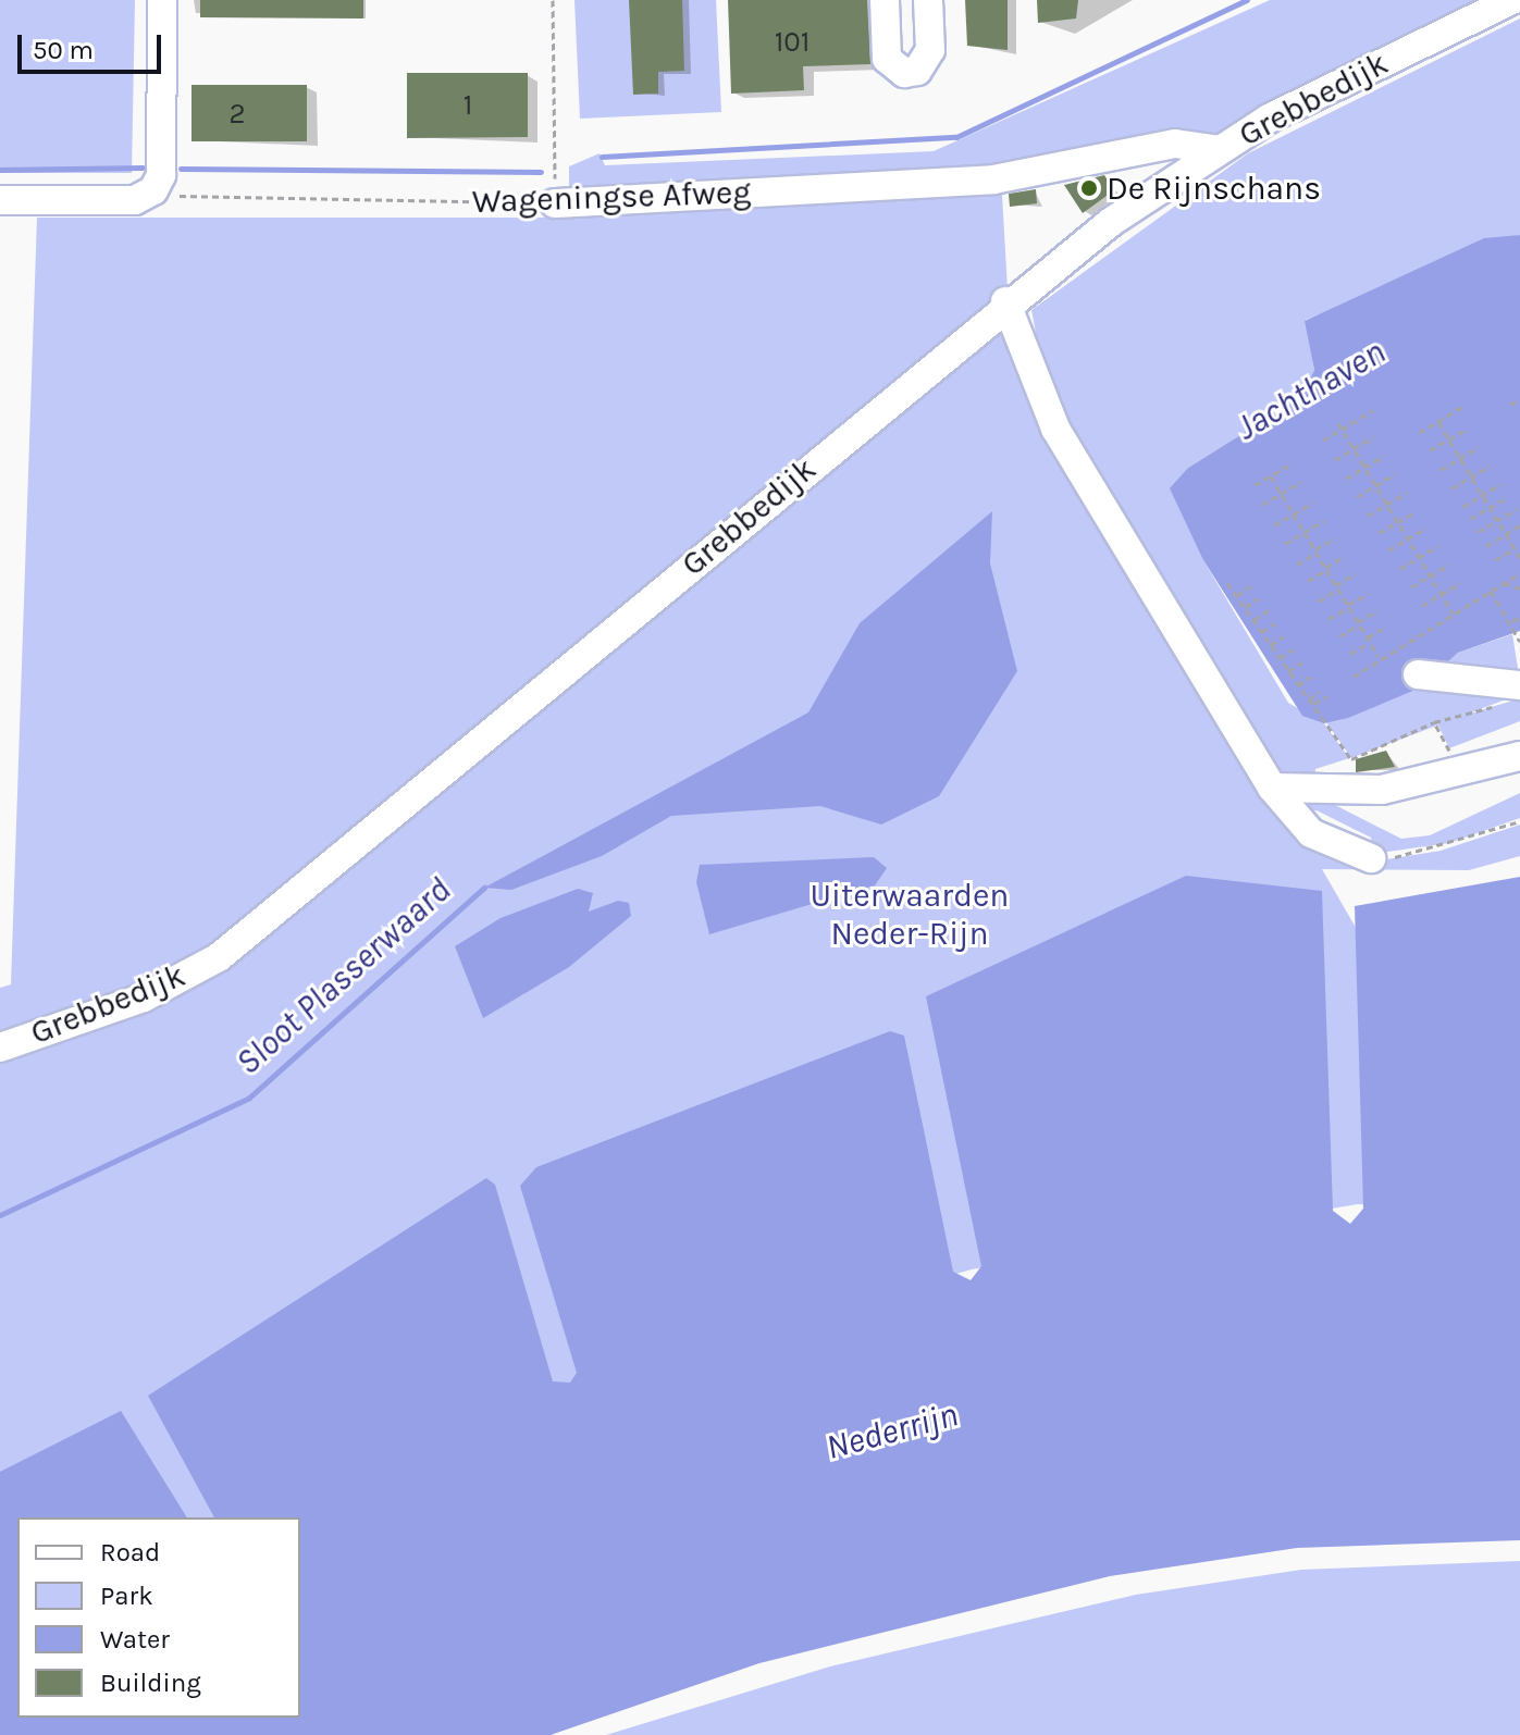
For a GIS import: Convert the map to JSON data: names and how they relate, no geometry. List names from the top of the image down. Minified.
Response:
{"streets":{"street":["Grebbedijk","Wageningse Afweg"]},"crossings":[["Grebbedijk","Wageningse Afweg"]],"water":["Jachthaven","Sloot Plasserwaard","Nederrijn"],"parks":["Uiterwaarden Neder-Rijn"],"places":["De Rijnschans"],"house_numbers":["101","1","2"],"legend":["Road","Park","Water","Building"],"scale_bar":"50 m"}
